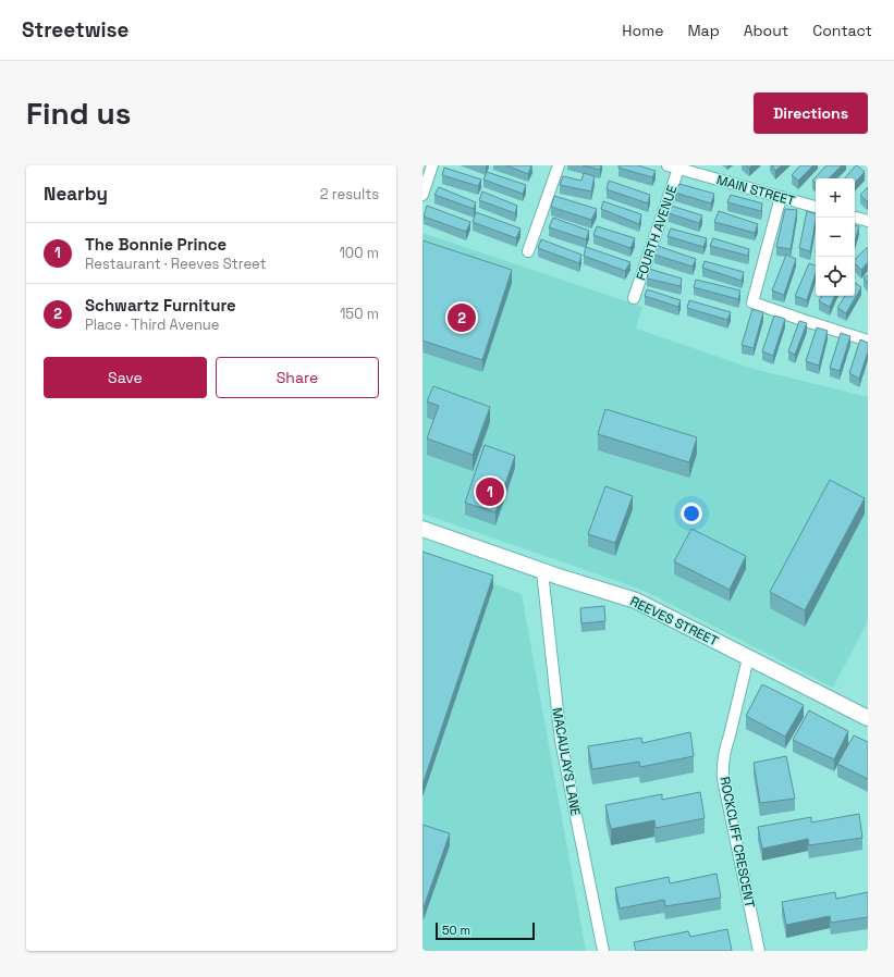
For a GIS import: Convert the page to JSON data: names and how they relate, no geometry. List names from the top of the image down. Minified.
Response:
{"streets":{"street":["MAIN STREET","FOURTH AVENUE","REEVES STREET","MACAULAYS LANE","ROCKCLIFF CRESCENT"]},"crossings":[["MAIN STREET","FOURTH AVENUE"],["REEVES STREET","MACAULAYS LANE"],["REEVES STREET","ROCKCLIFF CRESCENT"]],"scale_bar":"50 m","page":{"header":"Streetwise","nav":["Home","Map","About","Contact"],"buttons":["Directions",["Save","Share"]],"title":"Find us","heading":["Nearby","2 results"],"map_buttons":["+","−"],"list":[{"mark":"1","name":"The Bonnie Prince","note":"Restaurant · Reeves Street","value":"100 m"},{"mark":"2","name":"Schwartz Furniture","note":"Place · Third Avenue","value":"150 m"}],"pins":["2","1"],"scale":"50 m"}}
